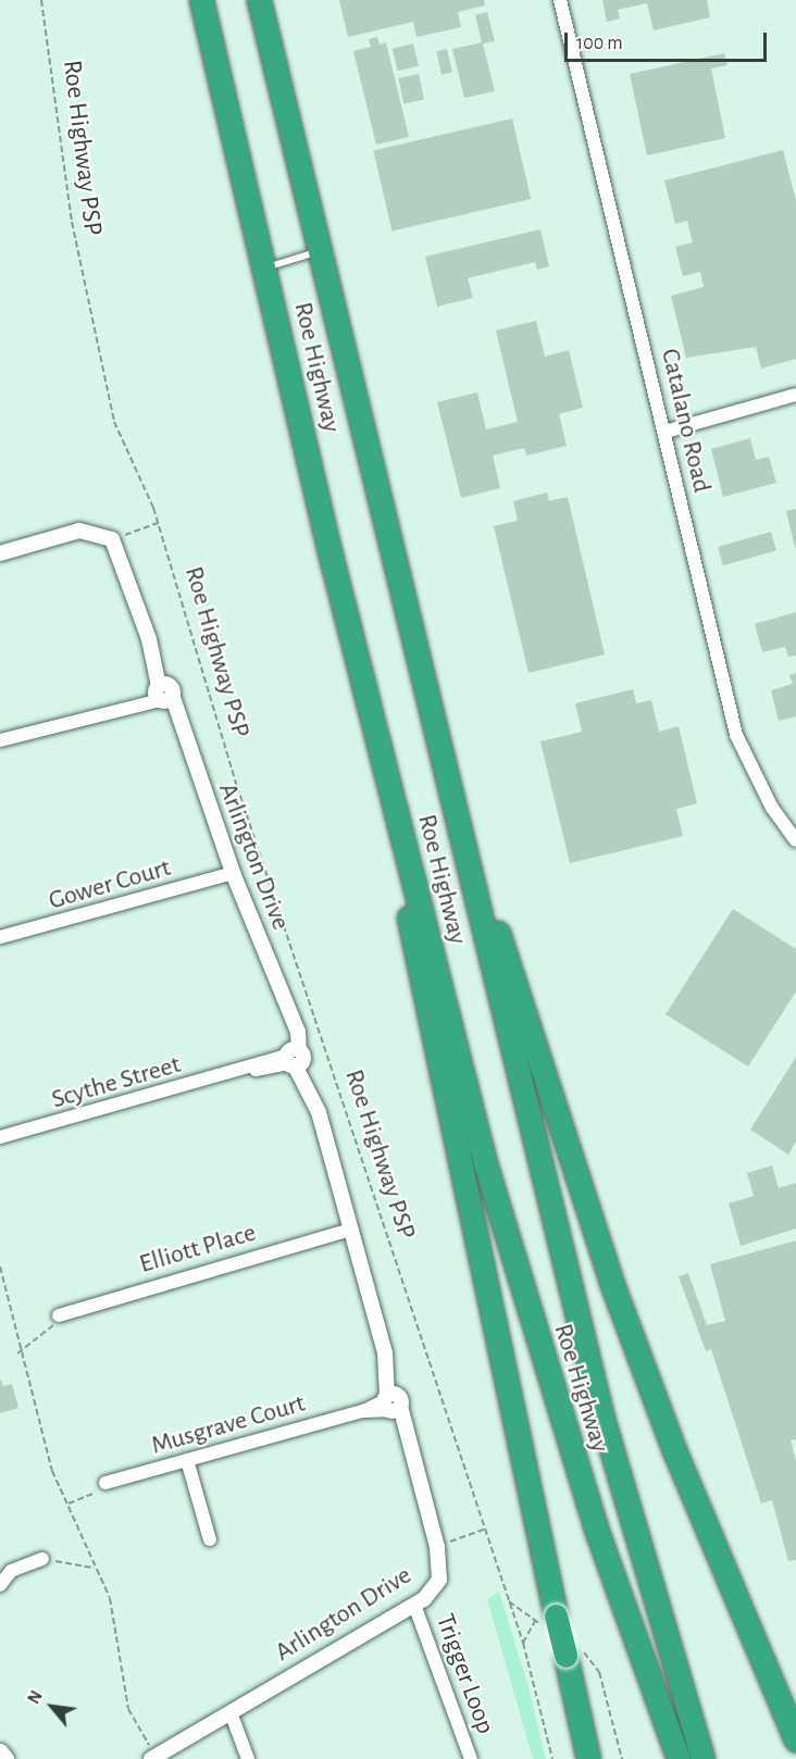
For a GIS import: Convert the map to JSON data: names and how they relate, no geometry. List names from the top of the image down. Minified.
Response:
{"streets":{"highway":["Roe Highway"],"street":["Catalano Road","Arlington Drive","Gower Court","Scythe Street","Elliott Place","Musgrave Court","Trigger Loop"],"path":["Roe Highway PSP"]},"crossings":[["Arlington Drive","Gower Court"],["Arlington Drive","Scythe Street"],["Arlington Drive","Elliott Place"],["Arlington Drive","Musgrave Court"],["Arlington Drive","Trigger Loop"]],"scale_bar":"100 m","north":"top left"}
